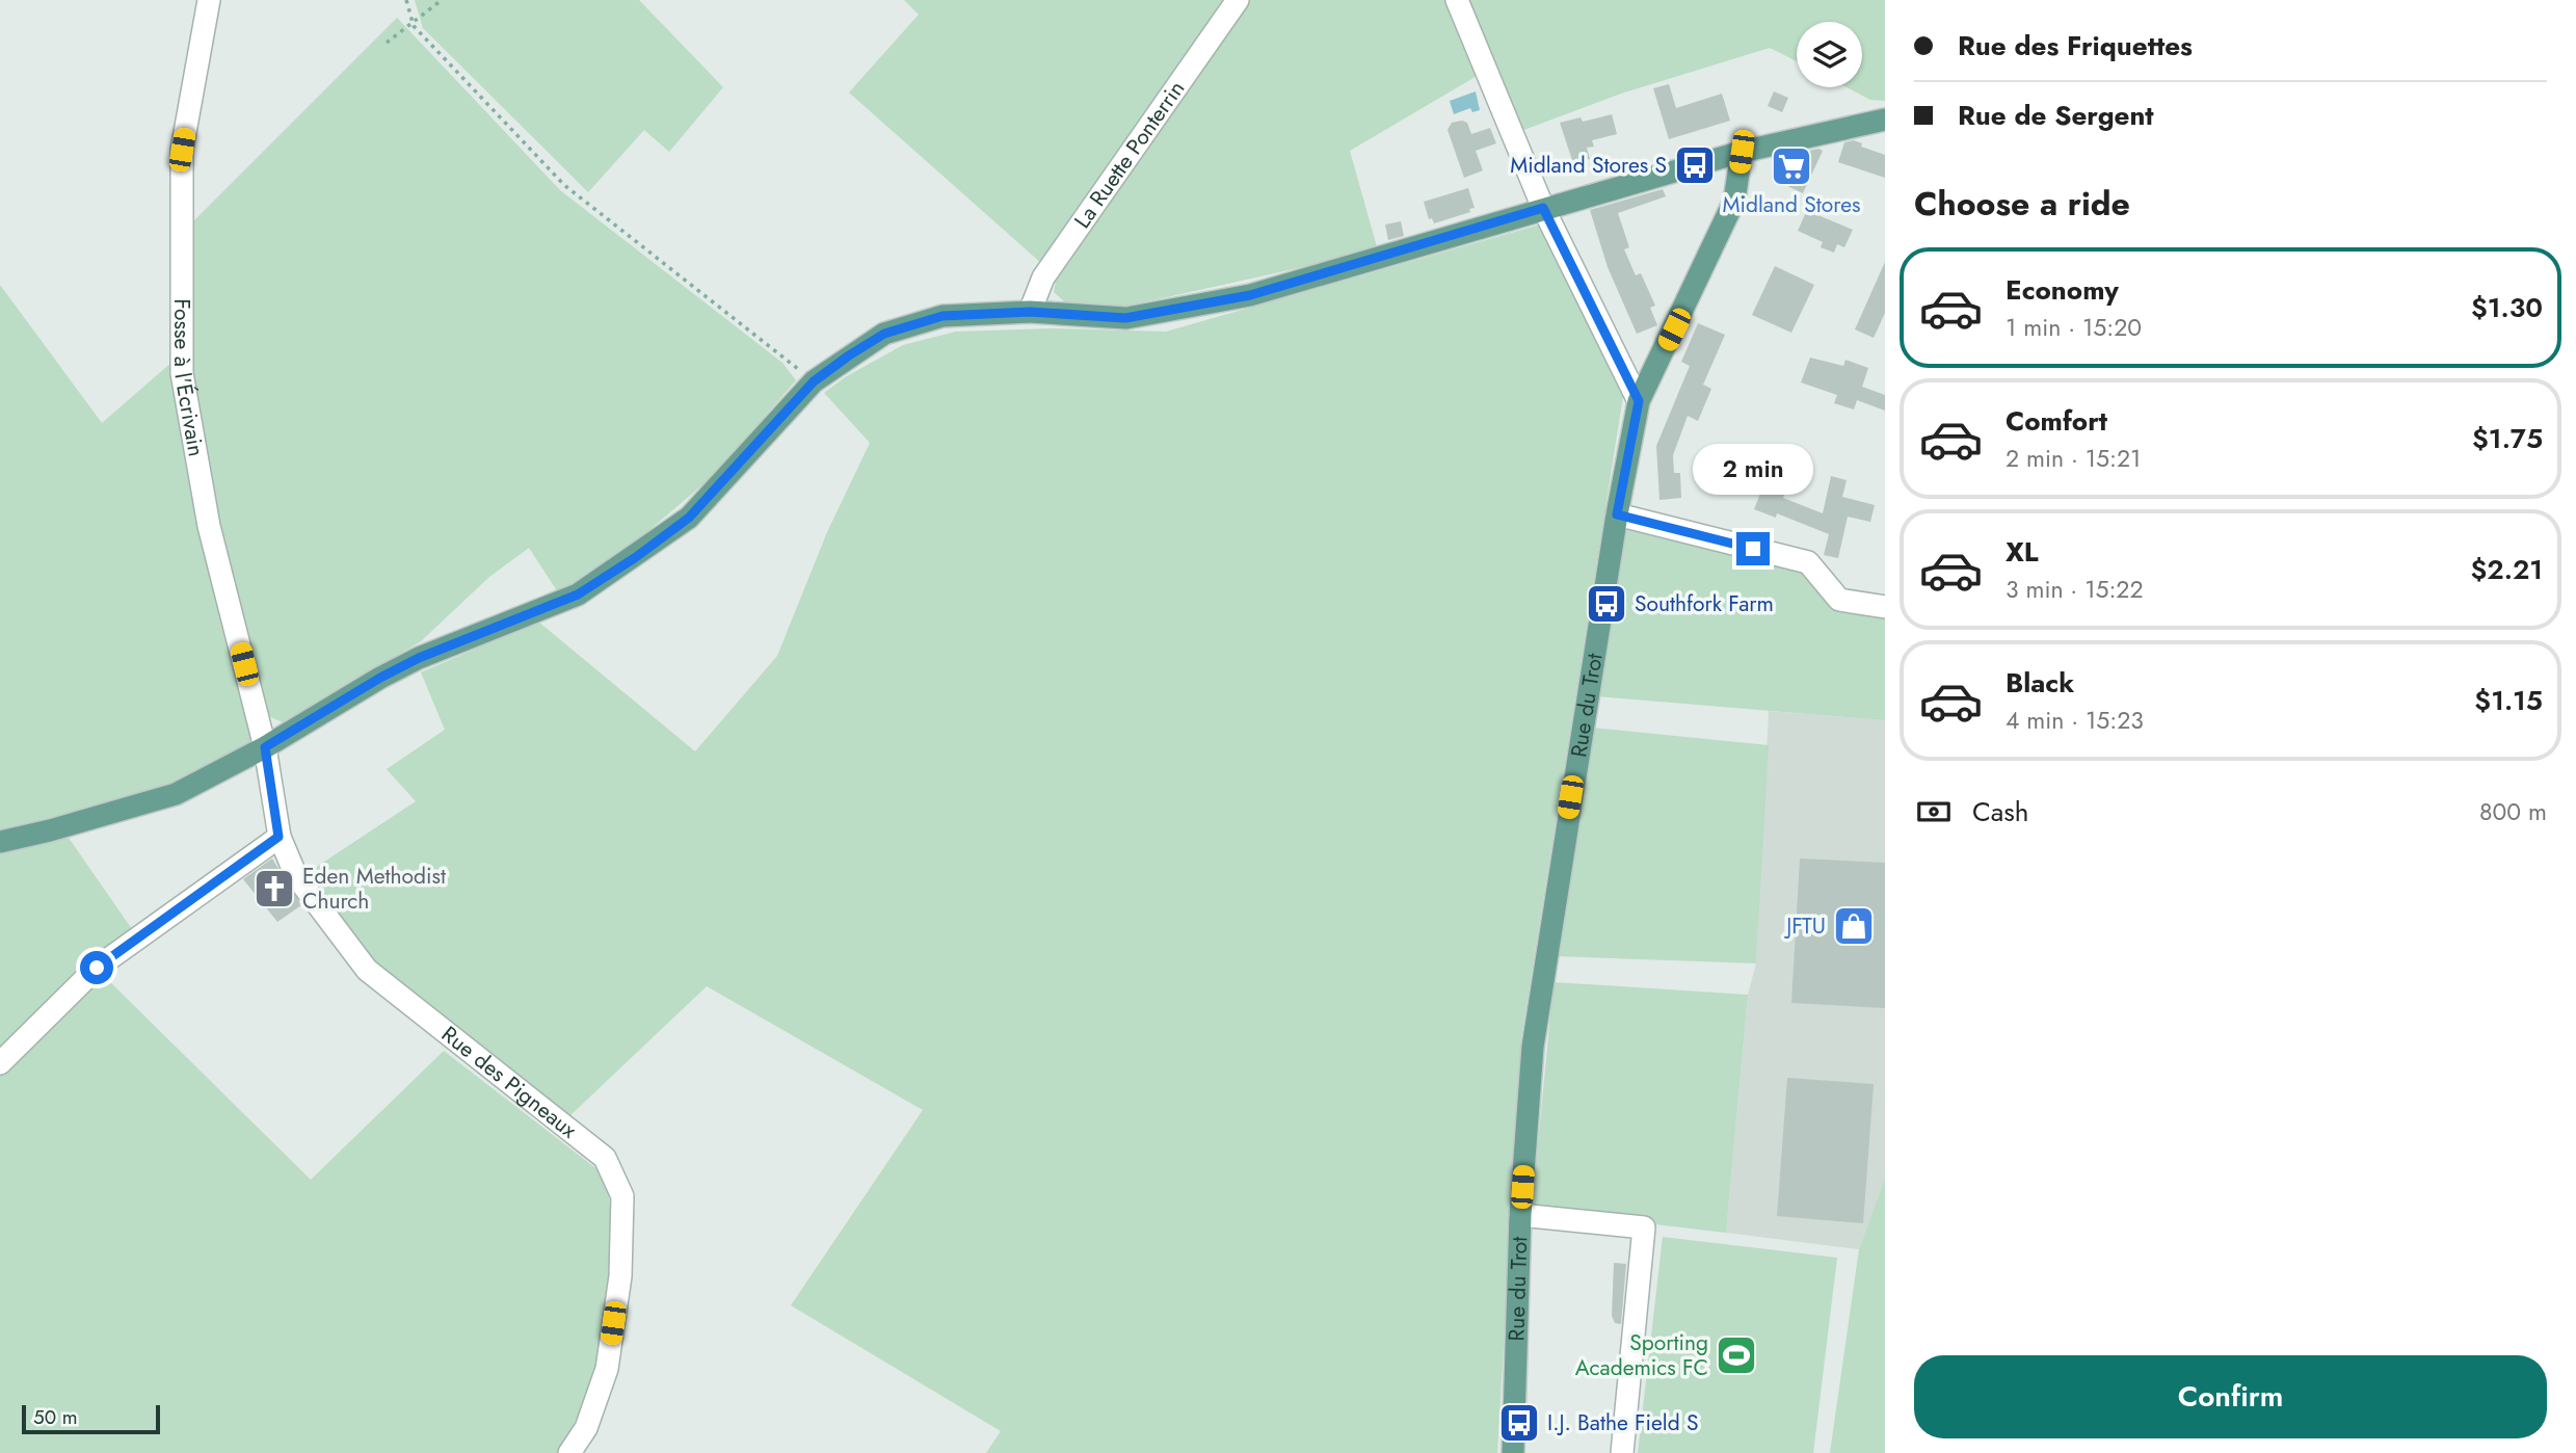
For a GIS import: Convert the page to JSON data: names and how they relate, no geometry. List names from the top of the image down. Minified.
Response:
{"streets":{"main road":["Rue du Trot"],"street":["La Ruette Ponterrin","Fosse à l'Écrivain","Rue des Pigneaux"]},"crossings":[["Fosse à l'Écrivain","Rue des Pigneaux"]],"places":{"bus stop":["Midland Stores S","Southfork Farm","I.J. Bathe Field S"],"supermarket":["Midland Stores"],"church":["Eden Methodist Church"],"shop":["JFTU"],"sports":["Sporting Academics FC"]},"scale_bar":"50 m","page":{"banner":["Rue des Friquettes","Rue de Sergent"],"heading":"Choose a ride","list":[{"name":"Economy","note":"1 min · 15:20","value":"$1.30"},{"name":"Comfort","note":"2 min · 15:21","value":"$1.75"},{"name":"XL","note":"3 min · 15:22","value":"$2.21"},{"name":"Black","note":"4 min · 15:23","value":"$1.15"}],"bubble":"2 min","pay":["Cash","800 m"],"buttons":"Confirm","scale":"50 m"}}
